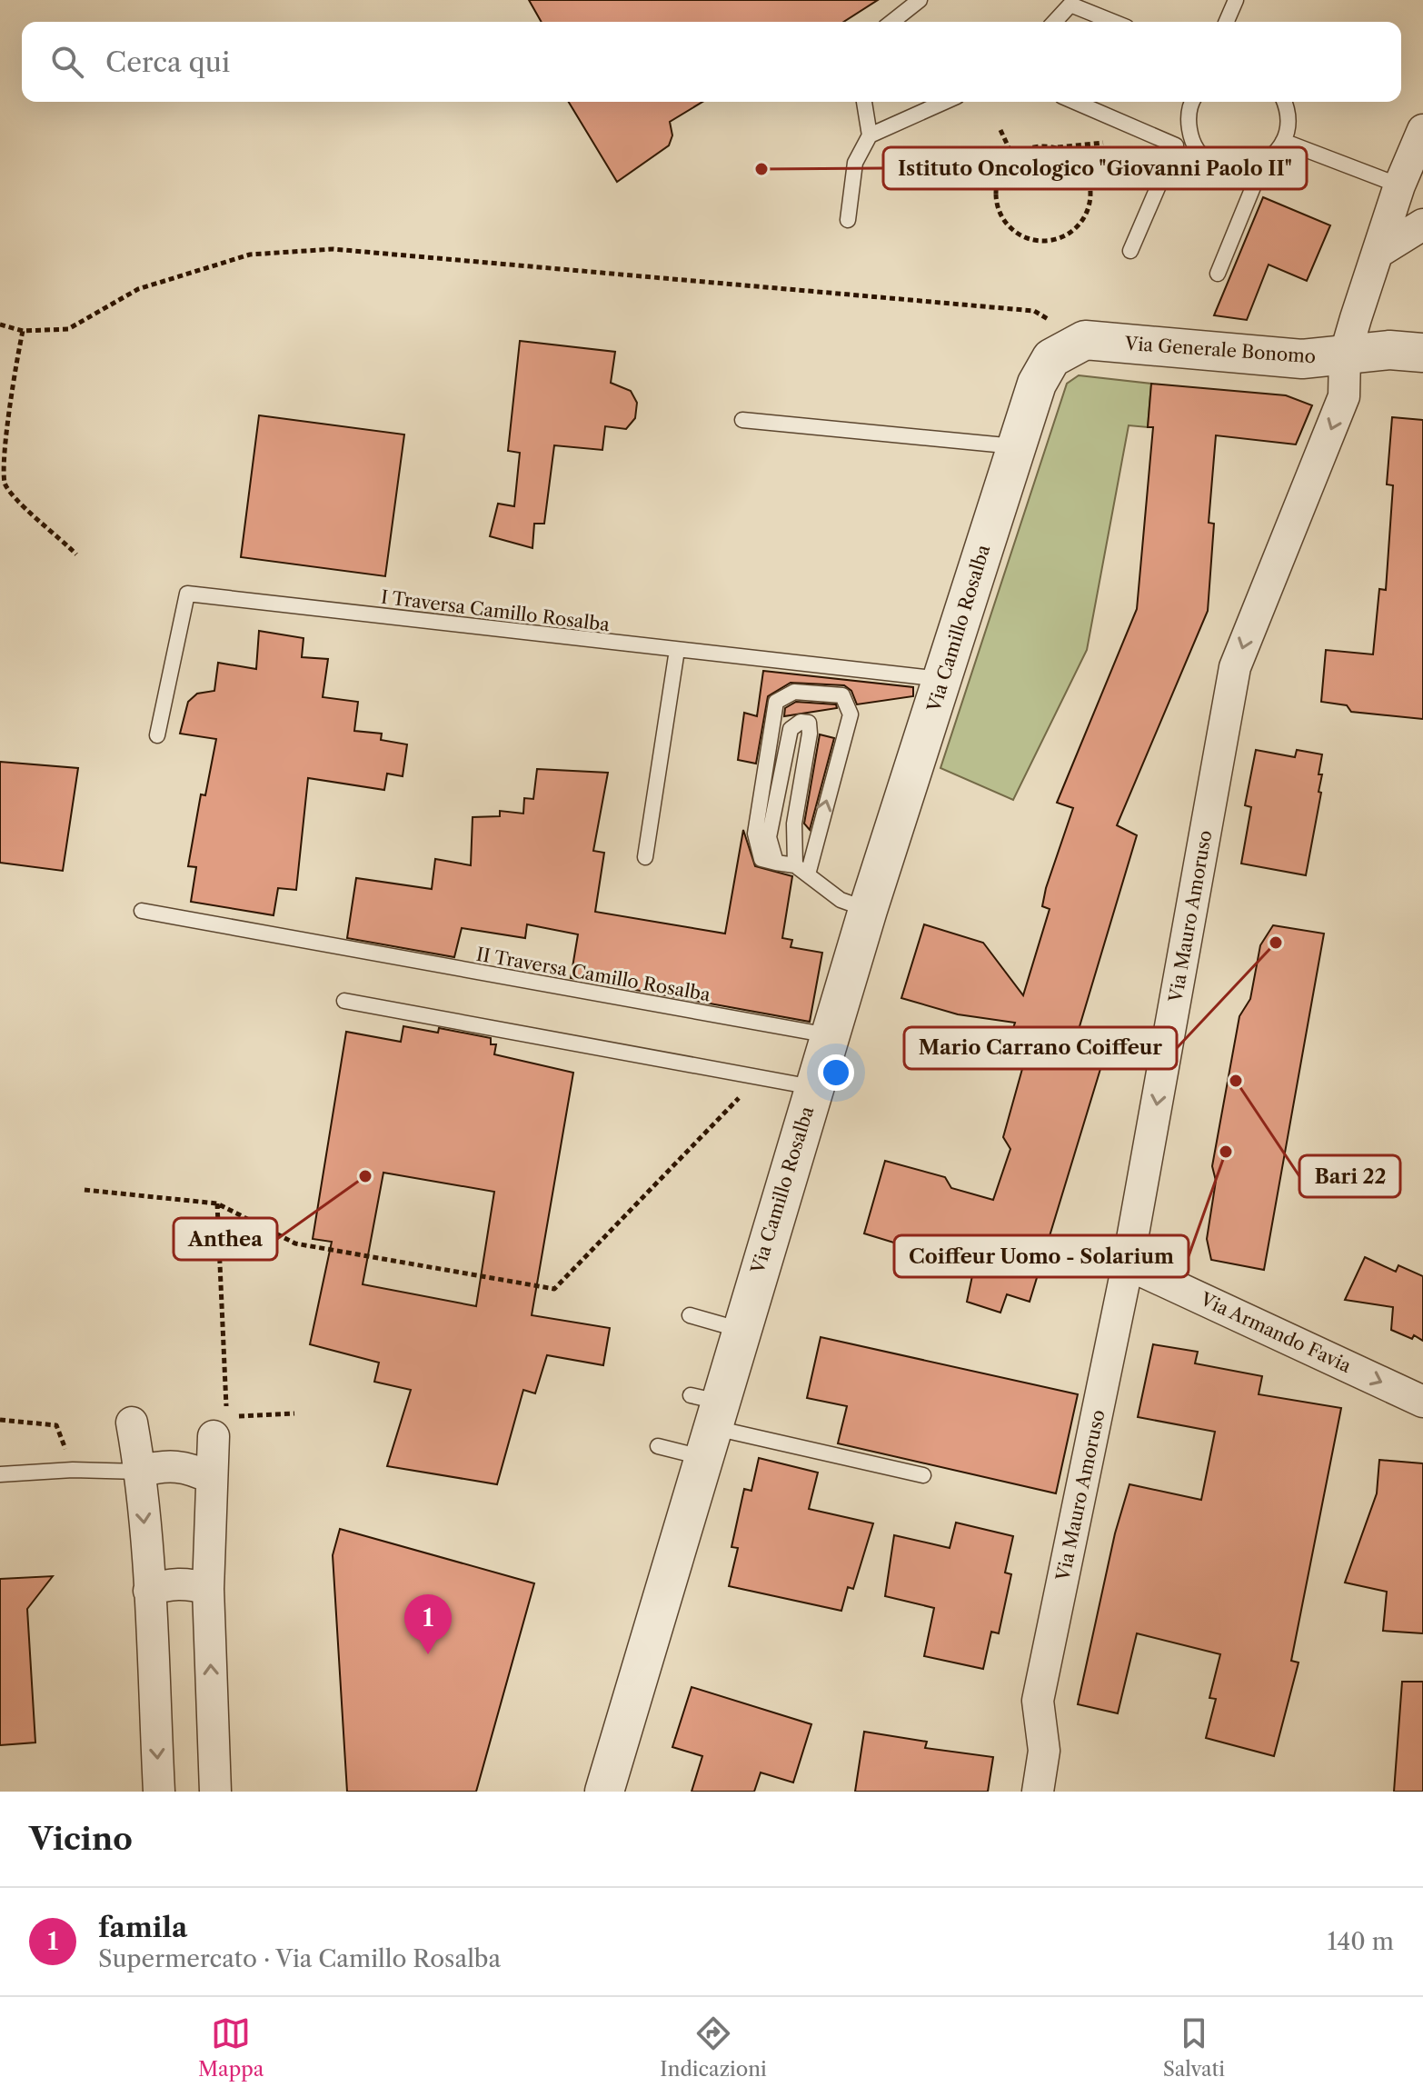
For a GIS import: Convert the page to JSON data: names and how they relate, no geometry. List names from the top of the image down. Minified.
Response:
{"streets":{"street":["Via Generale Bonomo","Via Camillo Rosalba","Via Mauro Amoruso","Via Armando Favia"],"lane":["I Traversa Camillo Rosalba","II Traversa Camillo Rosalba"]},"crossings":[["Via Generale Bonomo","Via Camillo Rosalba"],["Via Generale Bonomo","Via Mauro Amoruso"],["I Traversa Camillo Rosalba","Via Camillo Rosalba"],["Via Camillo Rosalba","II Traversa Camillo Rosalba"],["Via Mauro Amoruso","Via Armando Favia"]],"one_way":["Via Mauro Amoruso","Via Armando Favia"],"places":["Istituto Oncologico \"Giovanni Paolo II\"","Mario Carrano Coiffeur","Bari 22","Coiffeur Uomo - Solarium","Anthea"],"page":{"search":"Cerca qui","pins":"1","heading":"Vicino","list":[{"mark":"1","name":"famila","note":"Supermercato · Via Camillo Rosalba","value":"140 m"}],"nav":["Mappa","Indicazioni","Salvati"]}}
